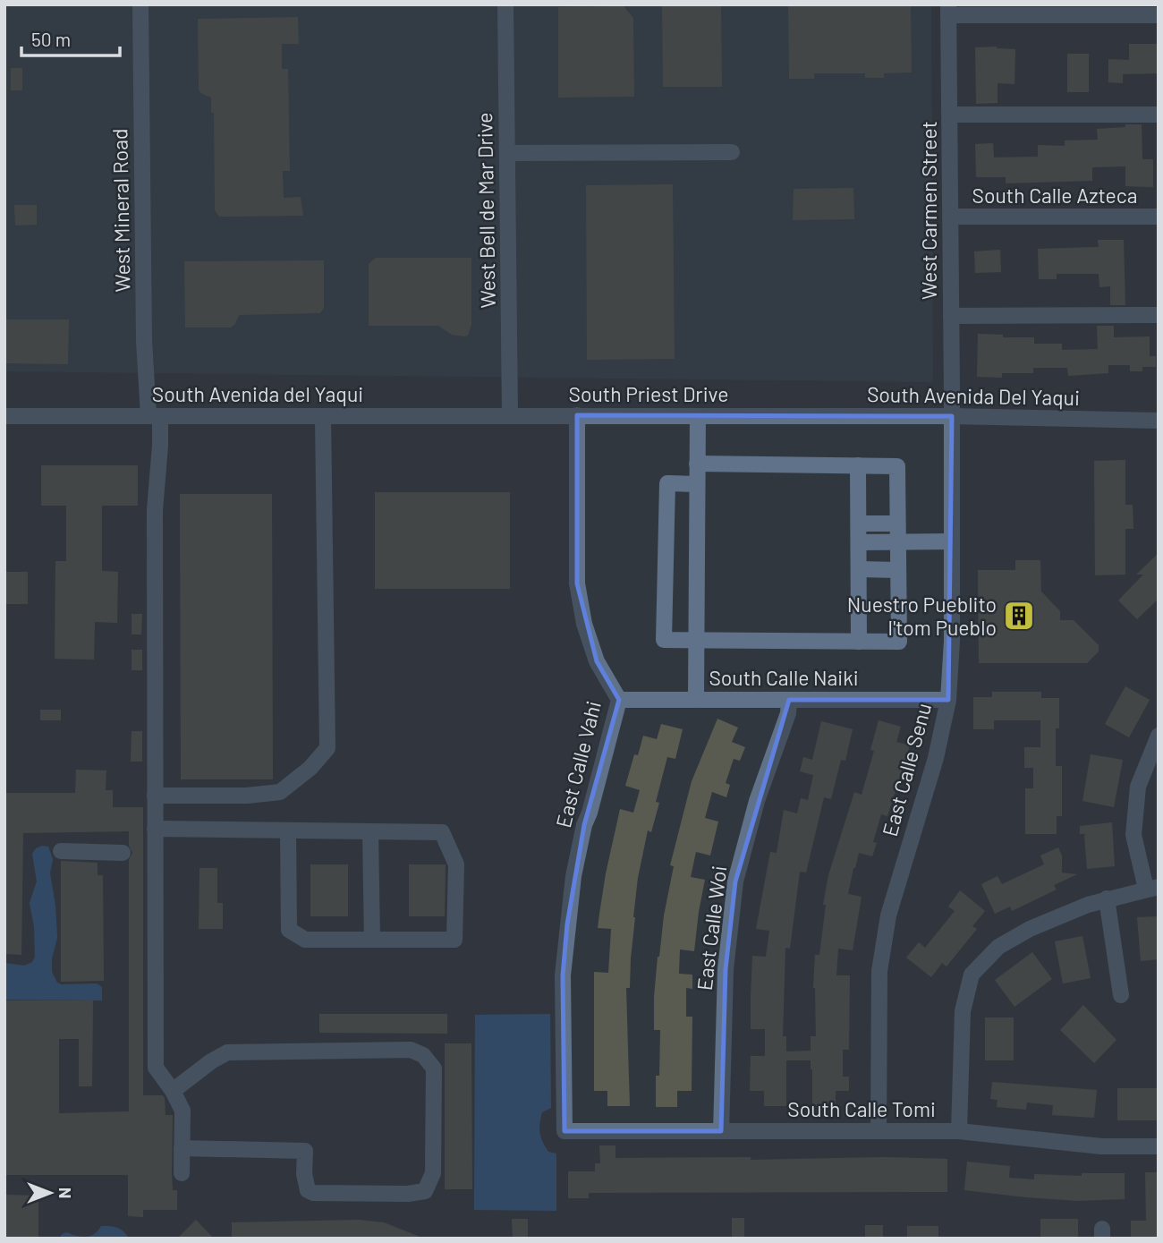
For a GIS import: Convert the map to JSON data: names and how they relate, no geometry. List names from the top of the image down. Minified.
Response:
{"streets":{"street":["South Calle Azteca","West Mineral Road","West Bell de Mar Drive","West Carmen Street","South Avenida del Yaqui","South Priest Drive","South Avenida Del Yaqui","South Calle Naiki","East Calle Vahi","East Calle Senu","East Calle Woi","South Calle Tomi"]},"crossings":[["South Calle Azteca","West Carmen Street"],["West Mineral Road","South Avenida del Yaqui"],["West Bell de Mar Drive","South Avenida del Yaqui"],["West Bell de Mar Drive","South Priest Drive"],["West Carmen Street","South Avenida Del Yaqui"],["West Carmen Street","East Calle Senu"],["South Avenida del Yaqui","South Priest Drive"],["South Priest Drive","South Avenida Del Yaqui"],["South Priest Drive","East Calle Vahi"],["South Avenida Del Yaqui","East Calle Senu"],["South Calle Naiki","East Calle Vahi"],["South Calle Naiki","East Calle Senu"],["South Calle Naiki","East Calle Woi"],["East Calle Vahi","South Calle Tomi"],["East Calle Senu","South Calle Tomi"],["East Calle Woi","South Calle Tomi"]],"places":{"building":["Nuestro Pueblito I'tom Pueblo"]},"scale_bar":"50 m","north":"right"}
